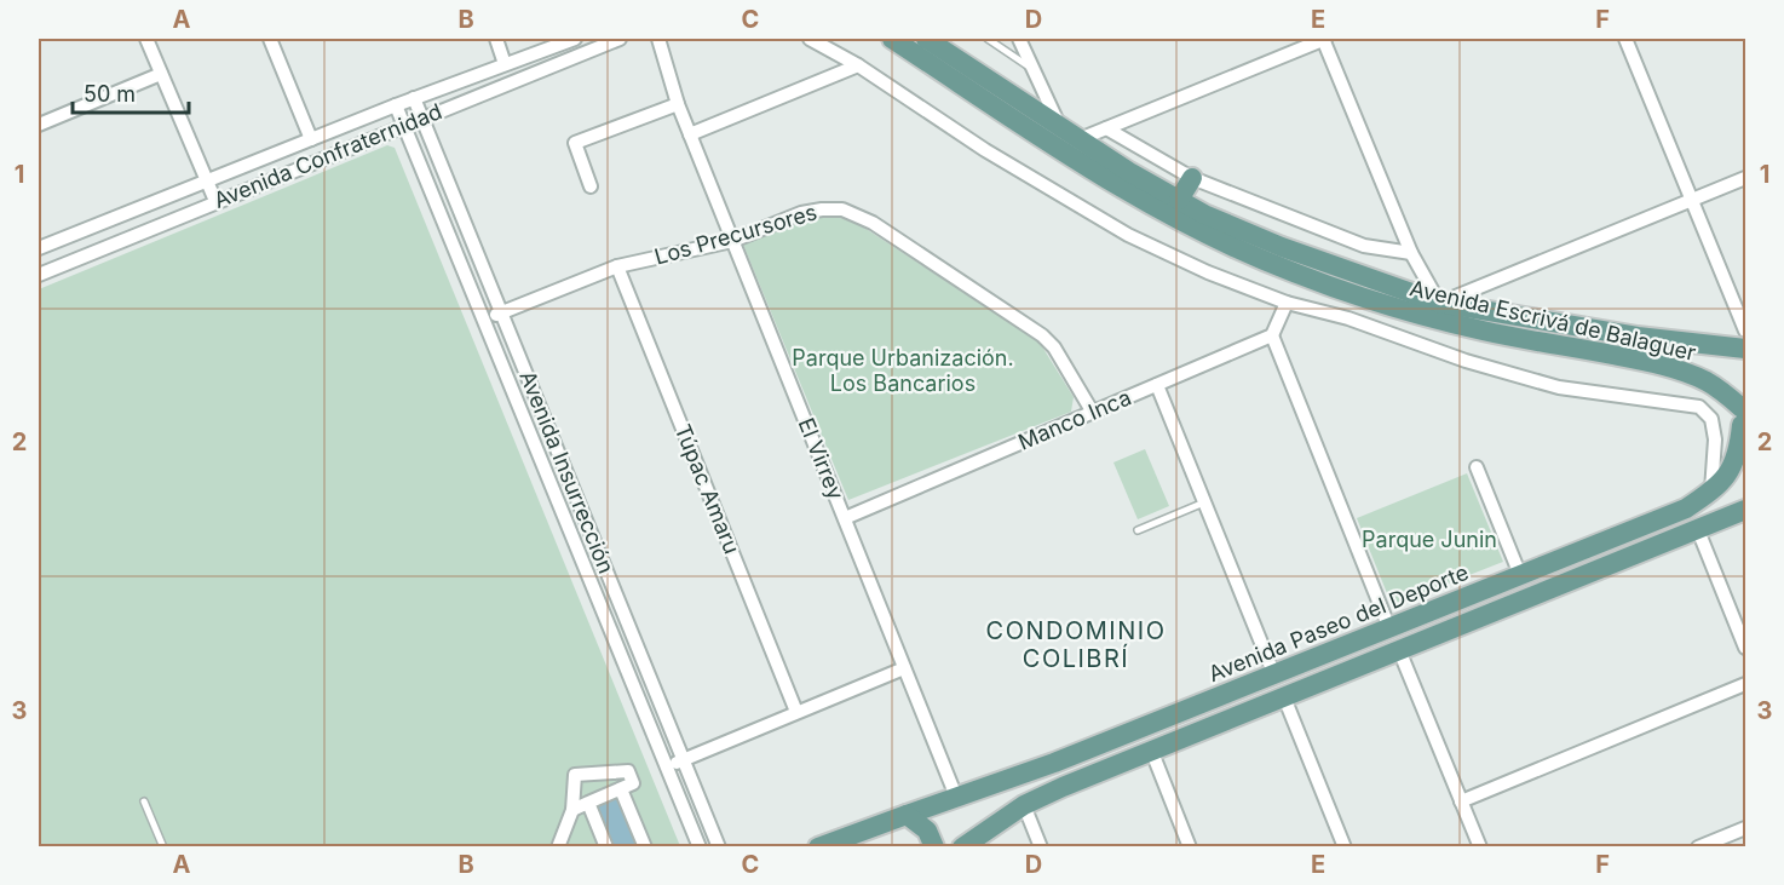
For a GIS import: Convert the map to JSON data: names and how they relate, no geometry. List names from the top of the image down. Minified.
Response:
{"streets":{"main road":["Avenida Escrivá de Balaguer","Avenida Paseo del Deporte"],"street":["Avenida Confraternidad","Los Precursores","Manco Inca","El Virrey","Avenida Insurrección","Túpac Amaru"]},"crossings":[["Avenida Confraternidad","Avenida Insurrección"],["Los Precursores","Manco Inca"],["Los Precursores","El Virrey"],["Los Precursores","Avenida Insurrección"],["Los Precursores","Túpac Amaru"],["Avenida Escrivá de Balaguer","Avenida Paseo del Deporte"],["Manco Inca","El Virrey"],["El Virrey","Avenida Paseo del Deporte"]],"districts":["CONDOMINIO COLIBRÍ"],"parks":["Parque Urbanización. Los Bancarios","Parque Junin"],"scale_bar":"50 m","grid":{"columns":["A","B","C","D","E","F"],"rows":["1","2","3"]}}
